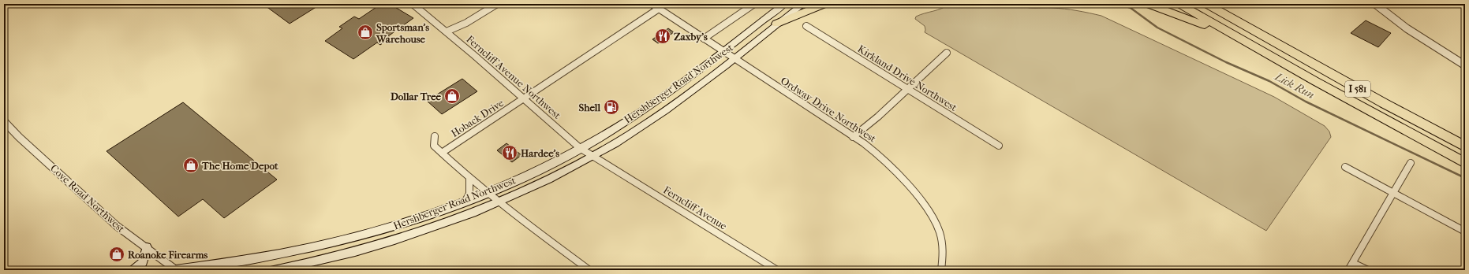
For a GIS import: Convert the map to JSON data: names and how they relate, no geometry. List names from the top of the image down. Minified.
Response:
{"streets":{"highway":["I 581"],"main road":["Hershberger Road Northwest"],"street":["Ferncliff Avenue Northwest","Kirkland Drive Northwest","Ordway Drive Northwest","Hoback Drive","Cove Road Northwest","Ferncliff Avenue"]},"crossings":[["Ferncliff Avenue Northwest","Hershberger Road Northwest"],["Ferncliff Avenue Northwest","Hoback Drive"],["Ferncliff Avenue Northwest","Ferncliff Avenue"],["Hershberger Road Northwest","Ordway Drive Northwest"],["Hershberger Road Northwest","Cove Road Northwest"],["Ordway Drive Northwest","Hoback Drive"]],"water":["Lick Run"],"places":{"shop":["Sportsman's Warehouse","Dollar Tree","The Home Depot","Roanoke Firearms"],"restaurant":["Zaxby's","Hardee's"],"fuel station":["Shell"]}}
